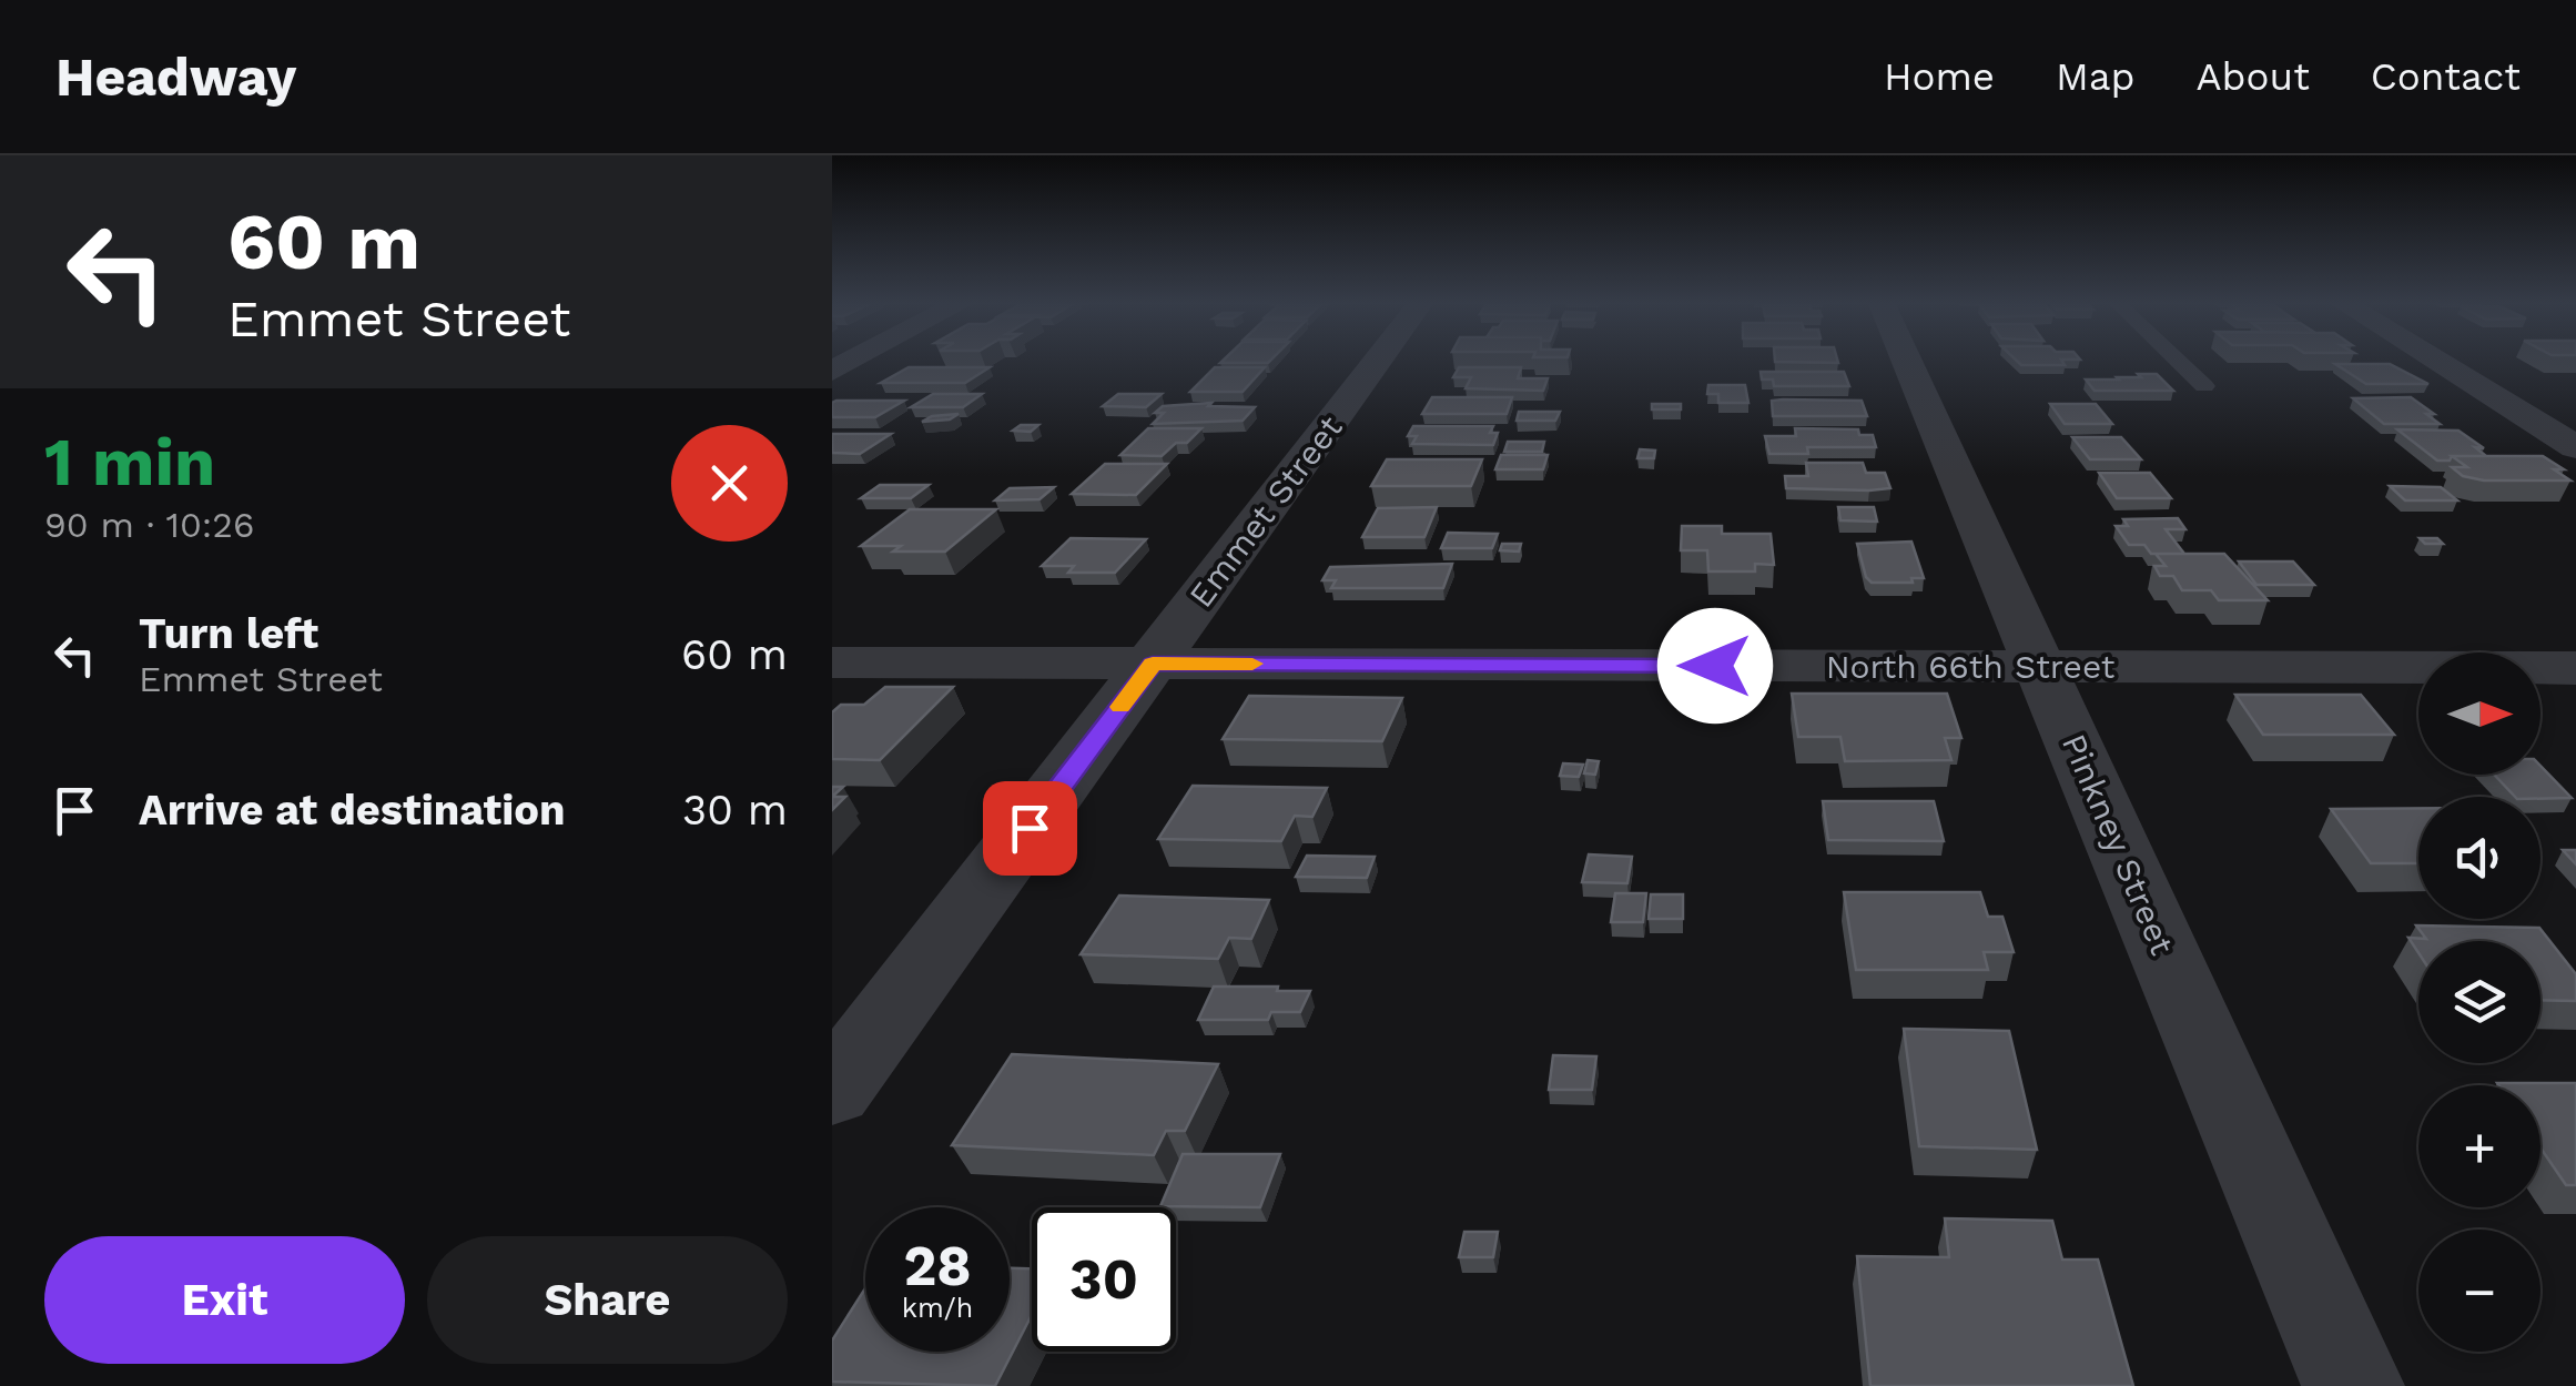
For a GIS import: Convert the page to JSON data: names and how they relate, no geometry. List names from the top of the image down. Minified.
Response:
{"streets":{"street":["Emmet Street","North 66th Street","Pinkney Street"]},"crossings":[["Emmet Street","North 66th Street"],["North 66th Street","Pinkney Street"]],"north":"right","page":{"header":"Headway","nav":["Home","Map","About","Contact"],"turn":["60 m","Emmet Street"],"heading":["1 min","90 m · 10:26"],"list":[{"name":"Turn left","note":"Emmet Street","value":"60 m"},{"name":"Arrive at destination","value":"30 m"}],"map_buttons":["+","−"],"speed":"28 km/h","limit":"30","buttons":["Exit","Share"]}}
